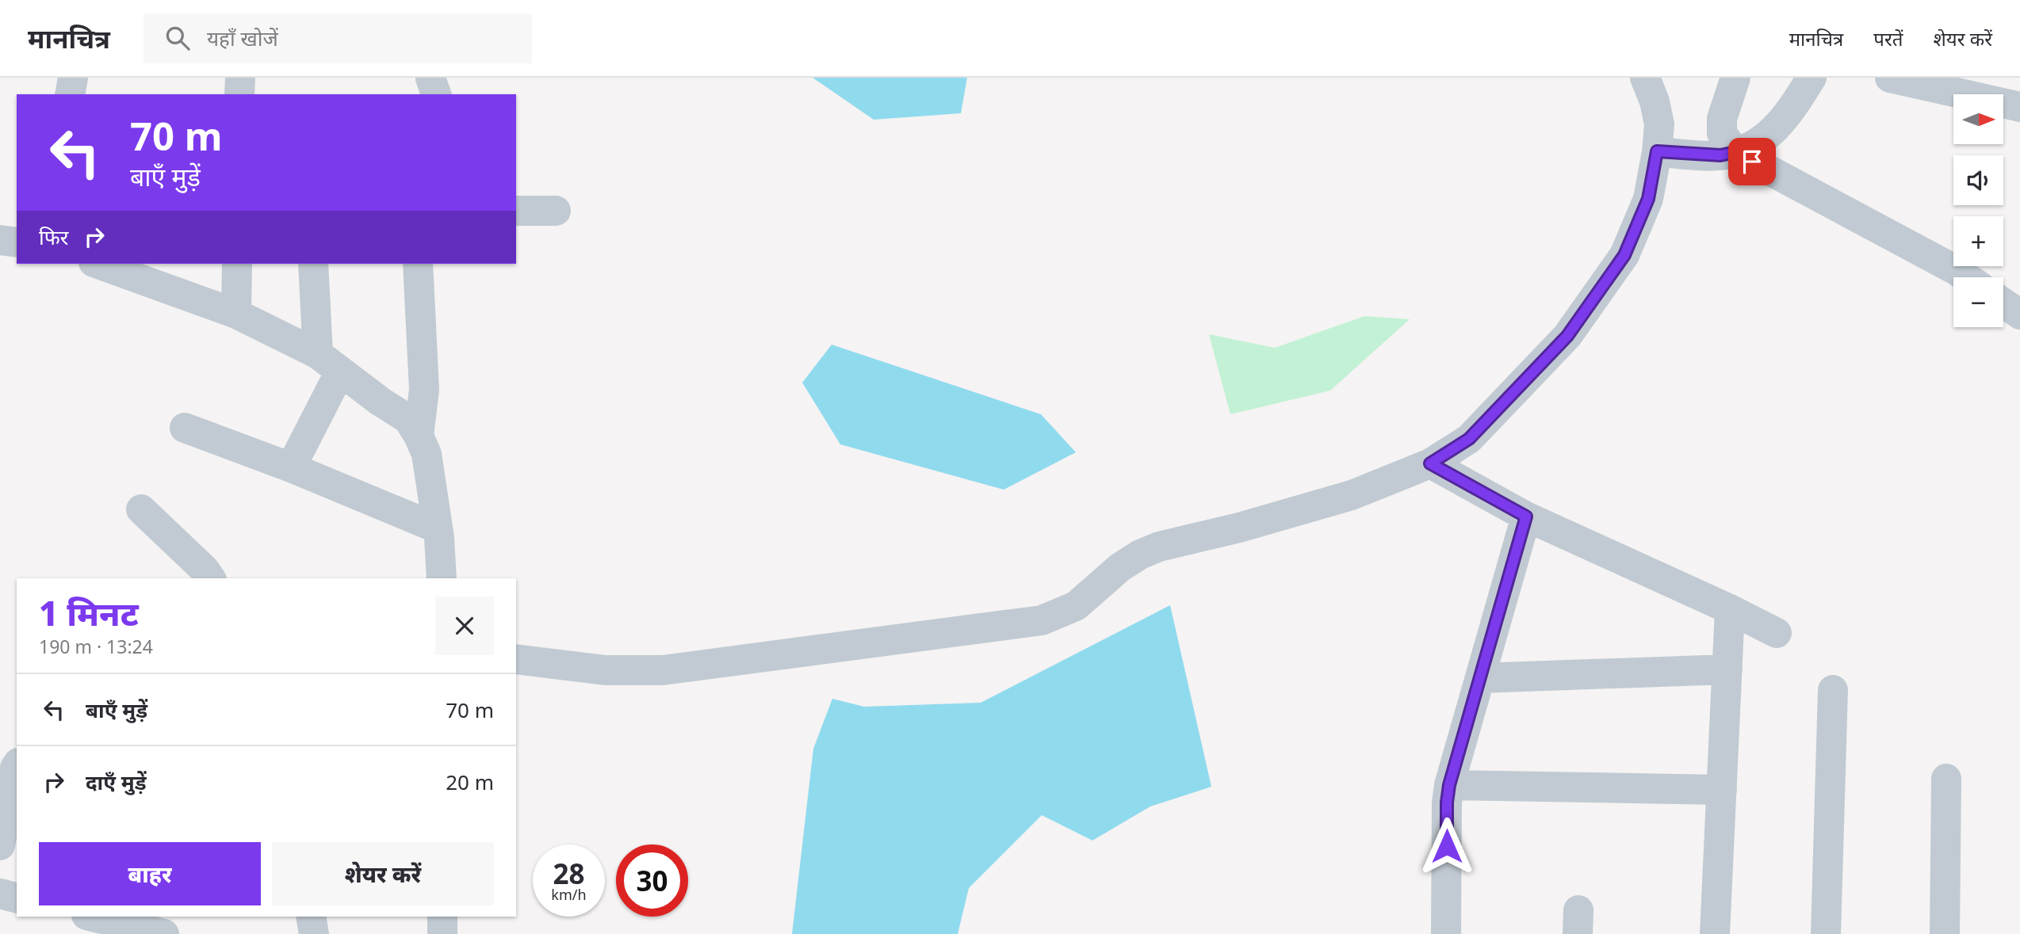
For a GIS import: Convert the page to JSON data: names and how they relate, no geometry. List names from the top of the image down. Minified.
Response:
{"north":"right","page":{"header":"मानचित्र","search":"यहाँ खोजें","nav":["मानचित्र","परतें","शेयर करें"],"map_buttons":["+","−"],"turn":["70 m","बाएँ मुड़ें"],"then":"फिर","heading":["1 मिनट","190 m · 13:24"],"list":[{"name":"बाएँ मुड़ें","value":"70 m"},{"name":"दाएँ मुड़ें","value":"20 m"}],"buttons":["बाहर","शेयर करें"],"speed":"28 km/h","limit":"30"}}
